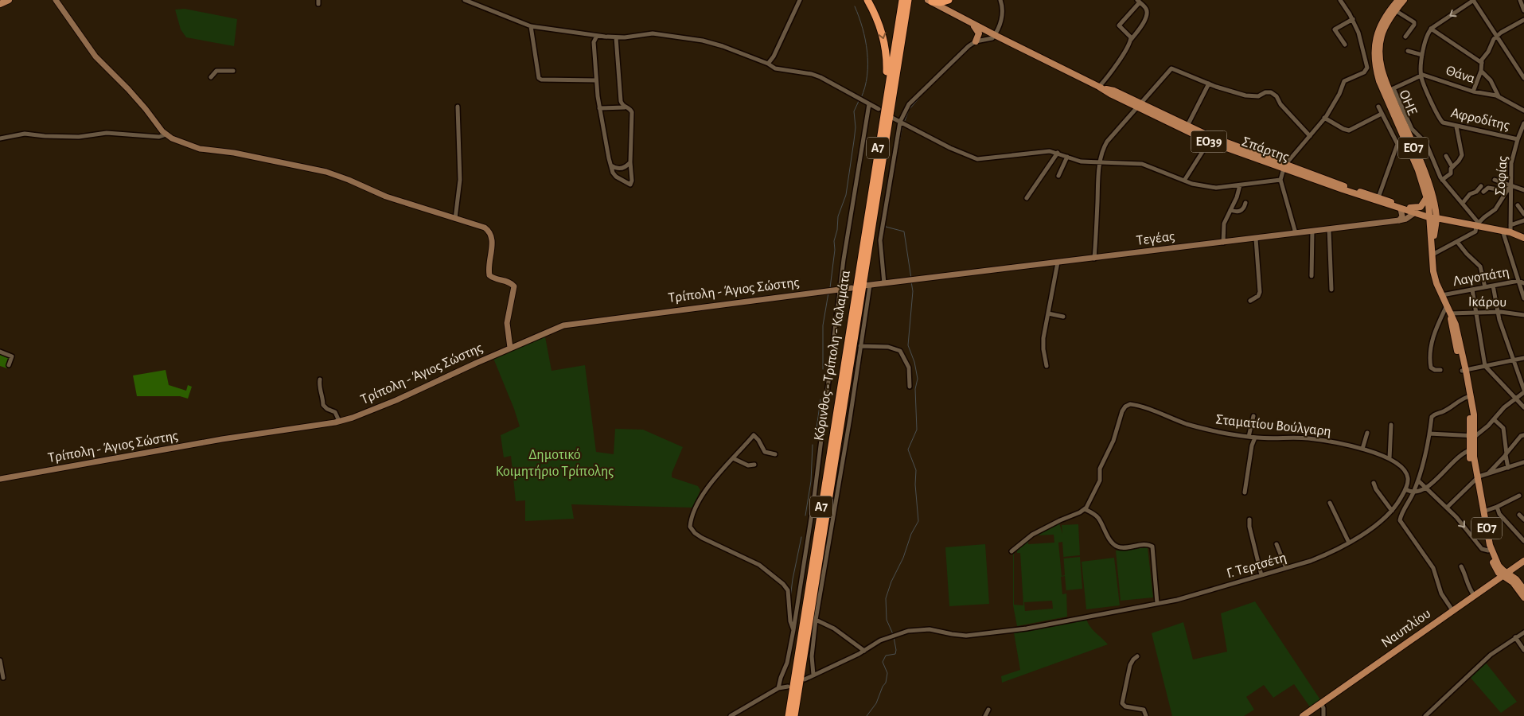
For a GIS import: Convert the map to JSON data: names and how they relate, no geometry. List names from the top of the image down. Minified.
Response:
{"streets":{"highway":["Α7","Κόρινθος - Τρίπολη - Καλαμάτα"],"main road":["ΟΗΕ","ΕΟ39","ΕΟ7","Σπάρτης","Τεγέας","Τρίπολη - Άγιος Σώστης","Ναυπλίου"],"street":["Θάνα","Αφροδίτης","Σοφίας","Λαγοπάτη","Ικάρου","Σταματίου Βούλγαρη","Γ. Τερτσέτη"]},"crossings":[["Θάνα","Αφροδίτης"],["ΟΗΕ","ΕΟ39"],["ΟΗΕ","ΕΟ7"],["ΟΗΕ","Σπάρτης"],["Αφροδίτης","Σοφίας"],["ΕΟ39","ΕΟ7"],["ΕΟ39","Σπάρτης"],["ΕΟ39","Σοφίας"],["ΕΟ7","Σπάρτης"],["ΕΟ7","Λαγοπάτη"],["ΕΟ7","Ικάρου"],["ΕΟ7","Ναυπλίου"],["Σπάρτης","Τεγέας"],["Σταματίου Βούλγαρη","Γ. Τερτσέτη"]],"parks":["Δημοτικό Κοιμητήριο Τρίπολης"]}
